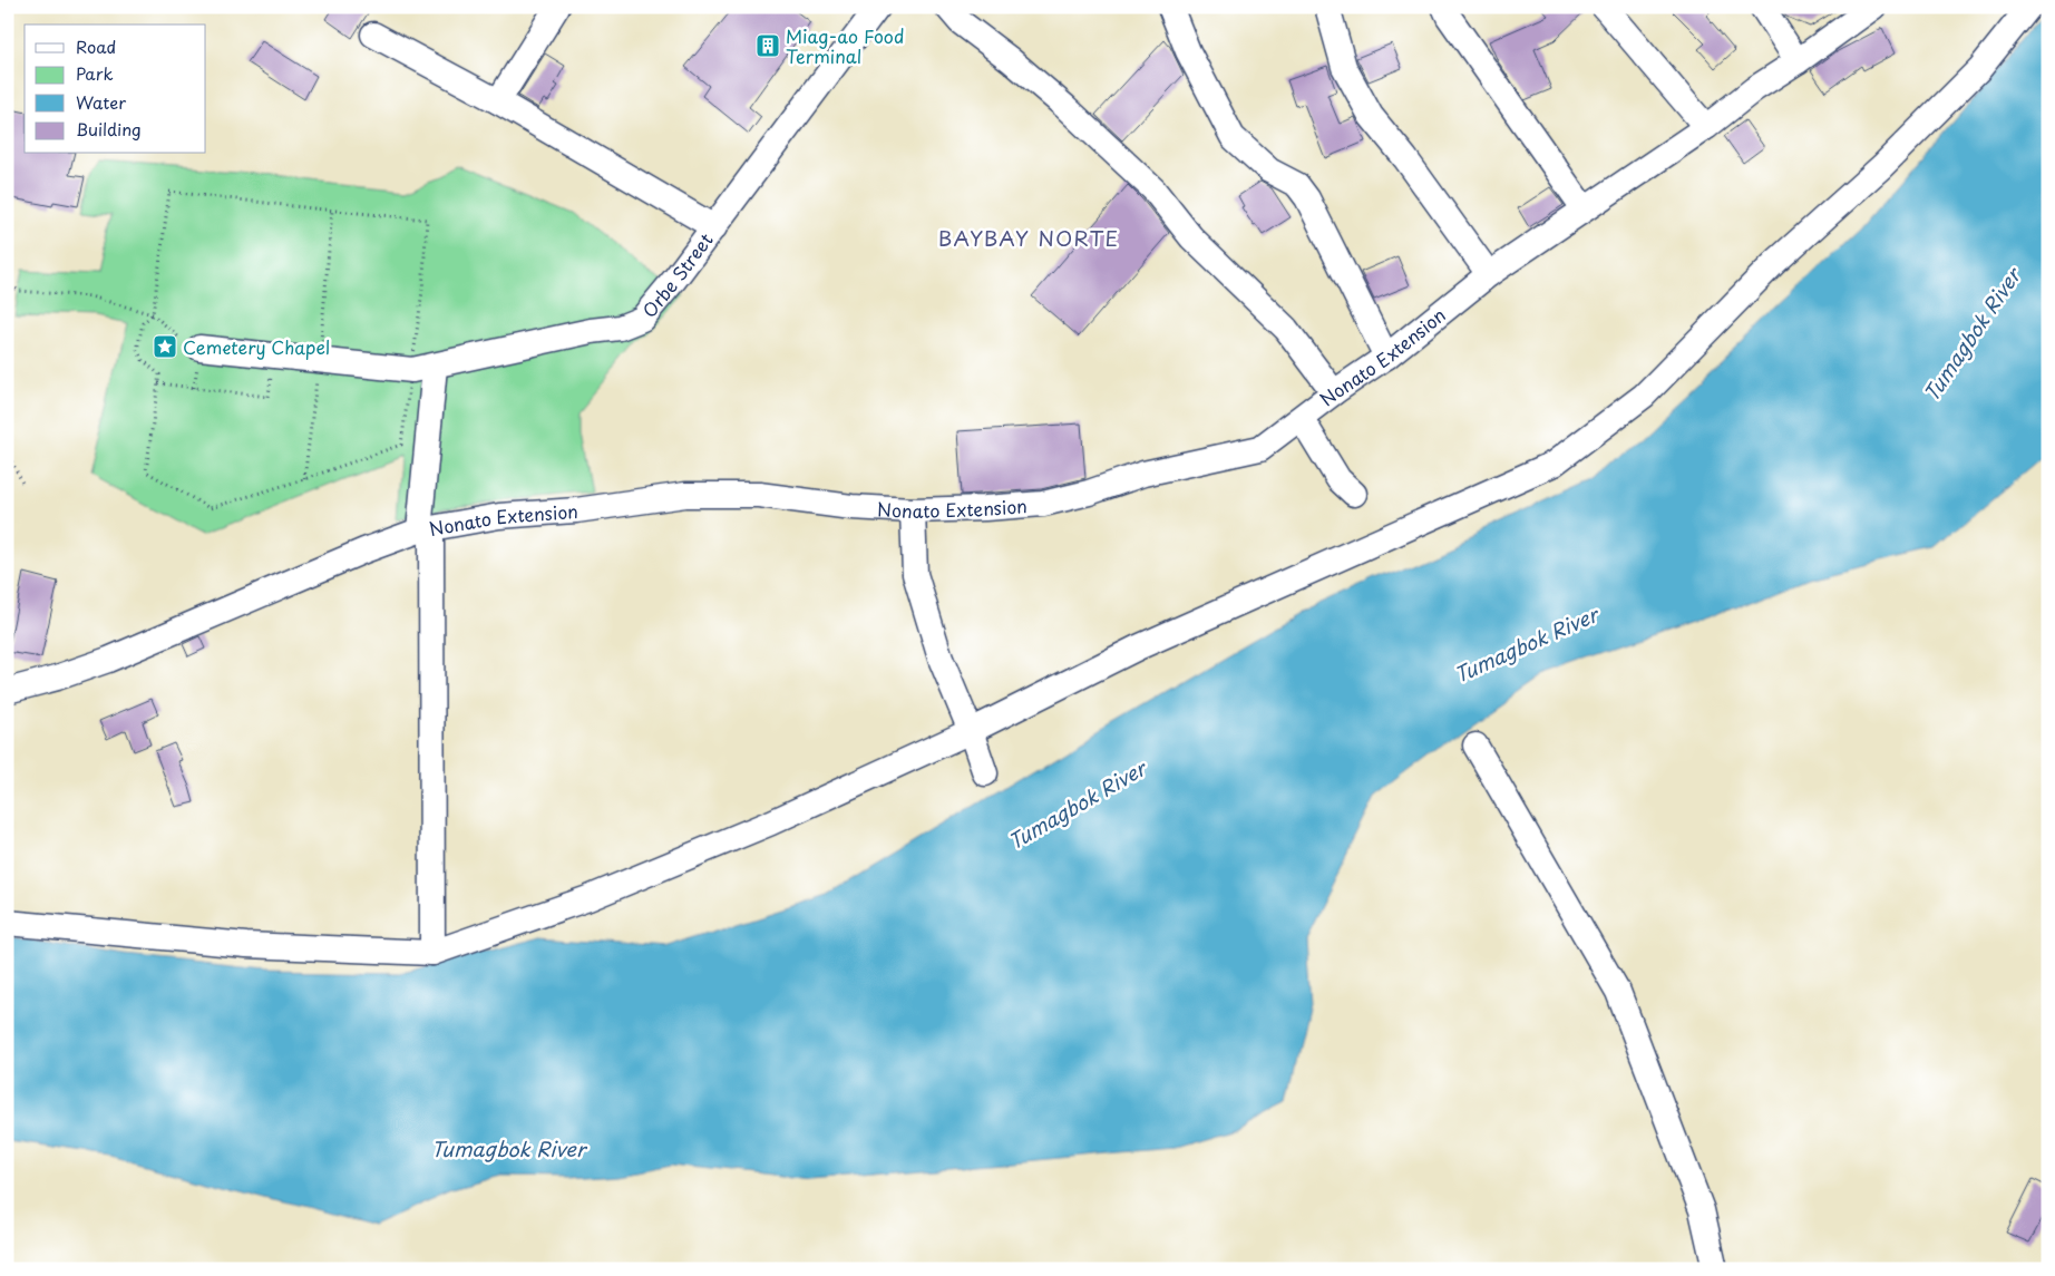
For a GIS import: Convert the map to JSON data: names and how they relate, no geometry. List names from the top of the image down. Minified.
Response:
{"streets":{"street":["Orbe Street","Nonato Extension"]},"districts":["BAYBAY NORTE"],"water":["Tumagbok River"],"places":{"building":["Miag-ao Food Terminal"],"place":["Cemetery Chapel"]},"legend":["Road","Park","Water","Building"]}
